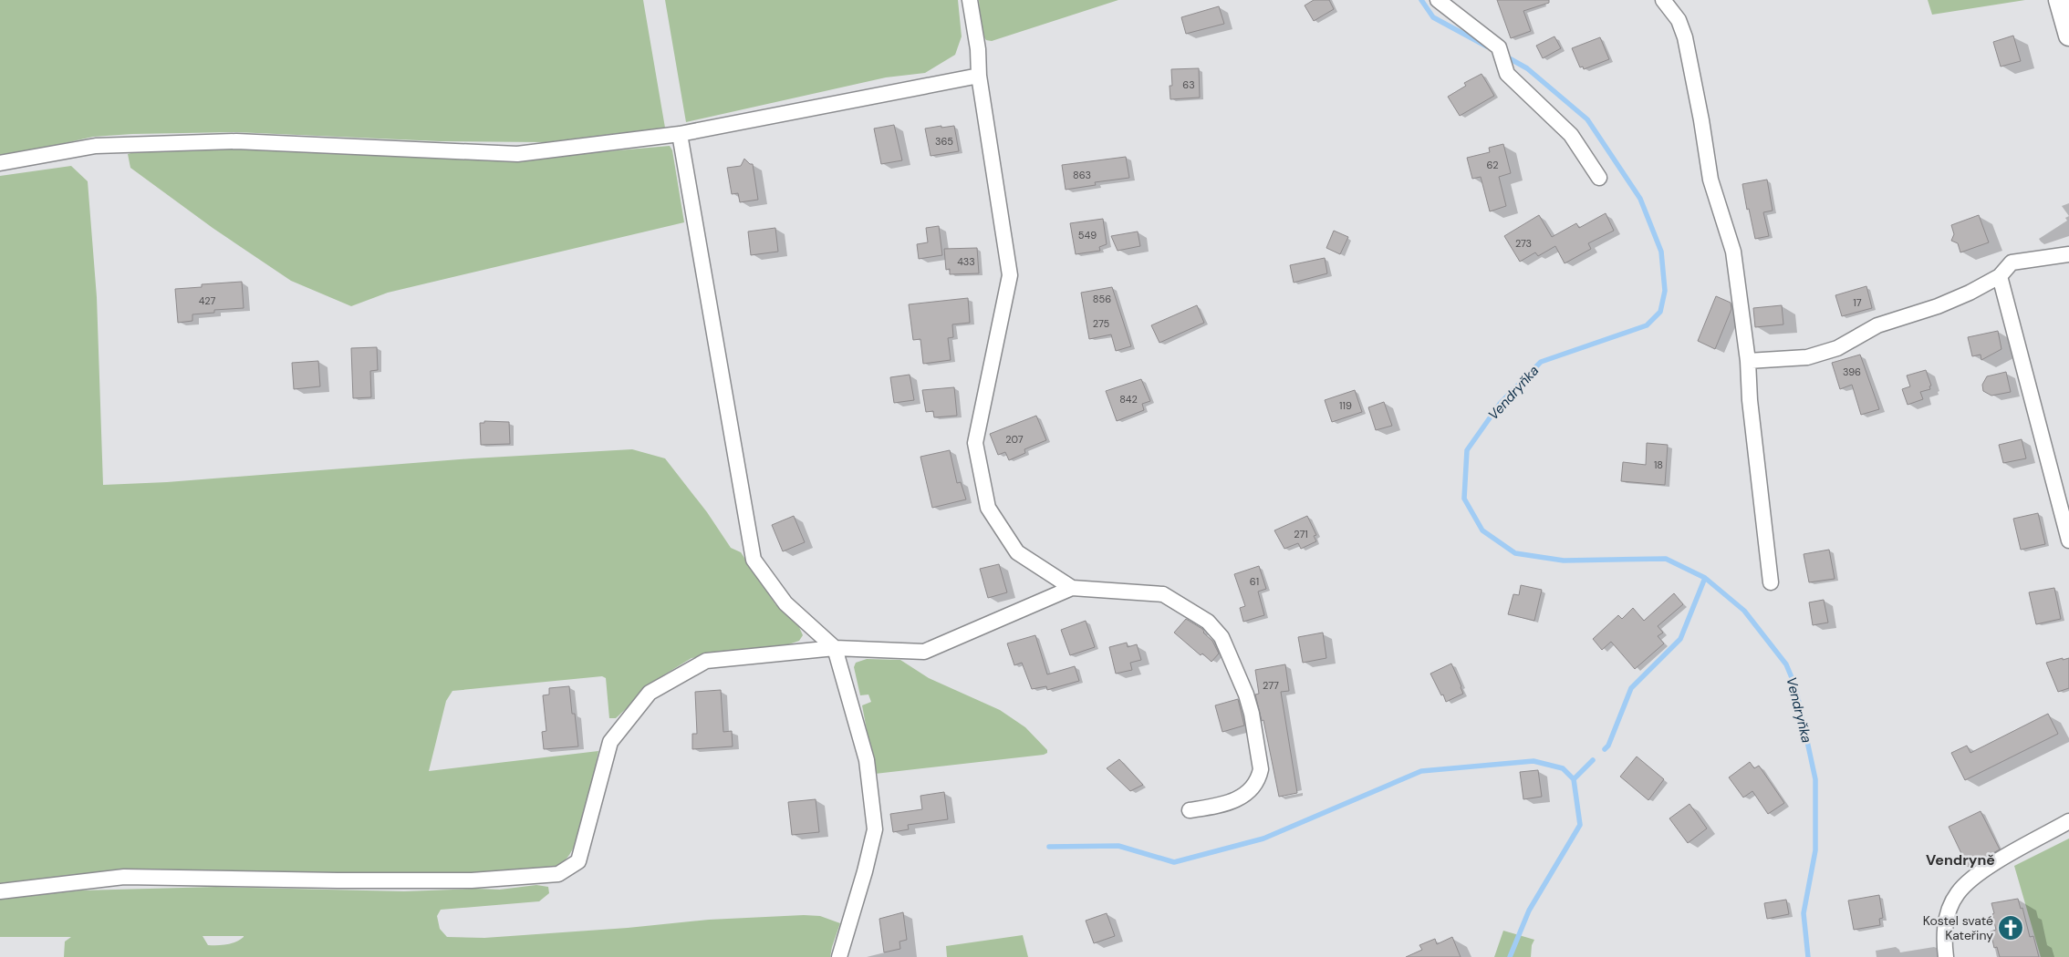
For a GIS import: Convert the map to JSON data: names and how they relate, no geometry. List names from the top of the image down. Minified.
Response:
{"districts":["Vendryně"],"water":["Vendryňka"],"places":{"church":["Kostel svaté Kateřiny"]},"house_numbers":["63","365","62","863","549","273","433","856","427","17","275","396","842","119","207","18","271","61","277"]}
